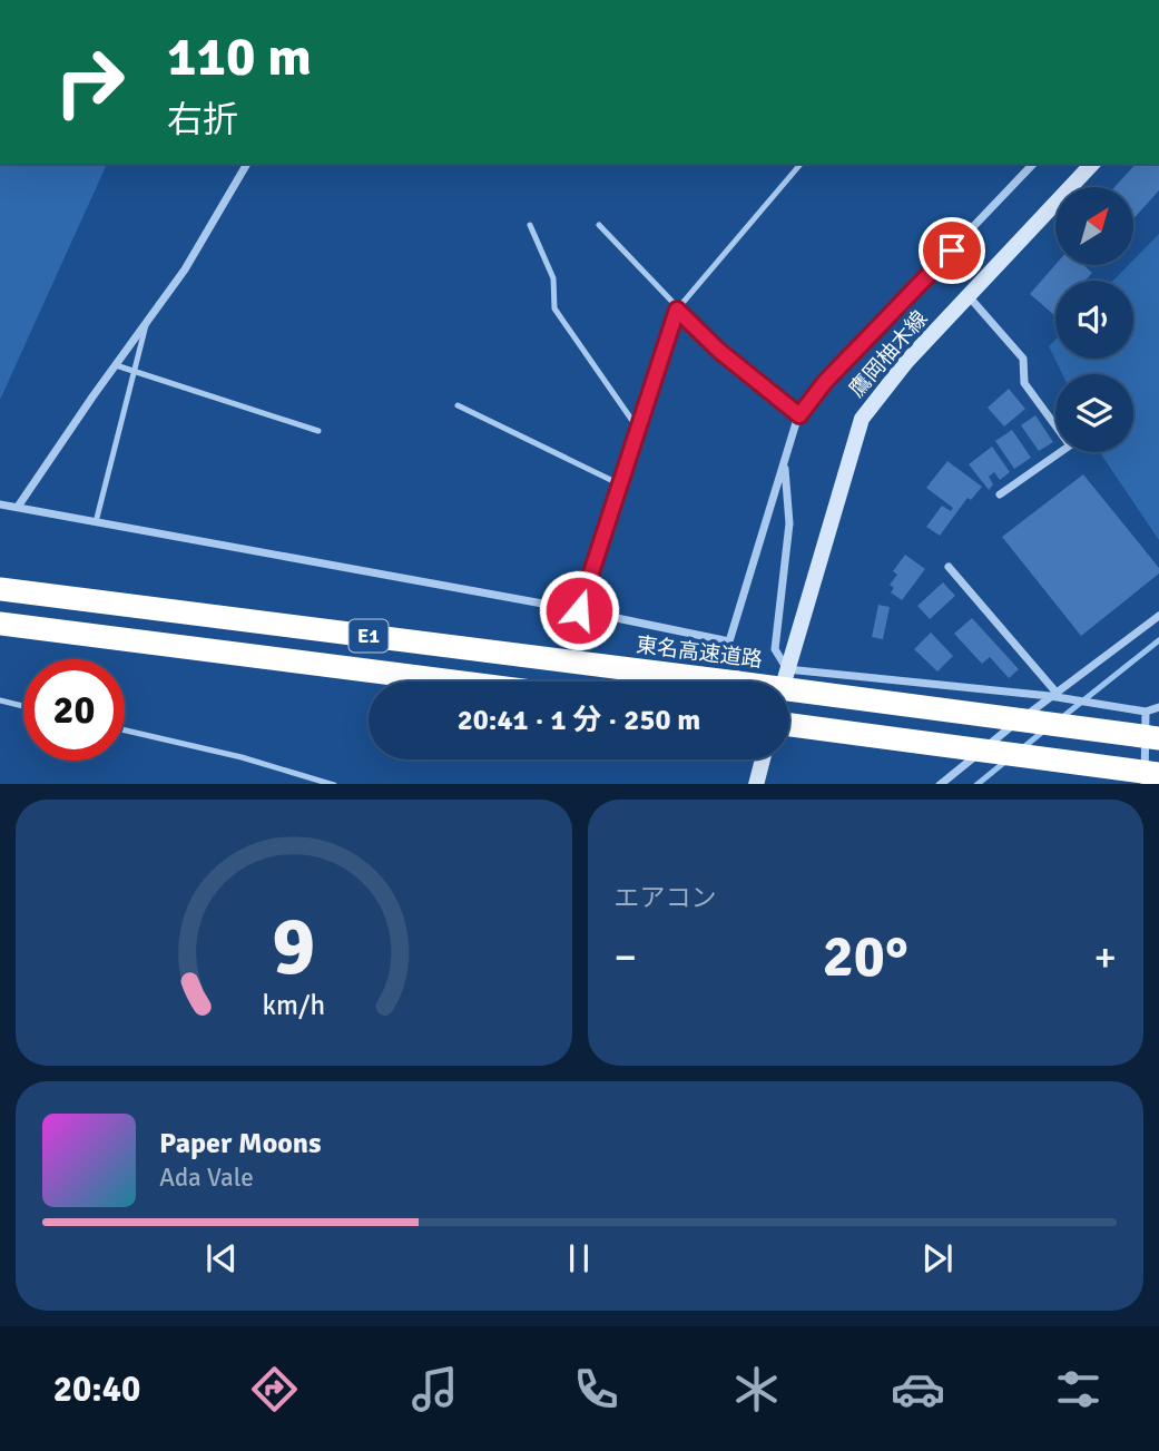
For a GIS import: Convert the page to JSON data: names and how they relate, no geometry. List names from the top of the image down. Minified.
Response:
{"streets":{"highway":["E1","東名高速道路"],"main road":["鷹岡柚木線"]},"north":"top right","page":{"turn":["110 m","右折"],"limit":"20","trip":"20:41 · 1 分 · 250 m","tile":"エアコン","heat":["−","20°","+"],"song":["Paper Moons","Ada Vale"],"tabs":"20:40","gauge":["9","km/h"]}}
